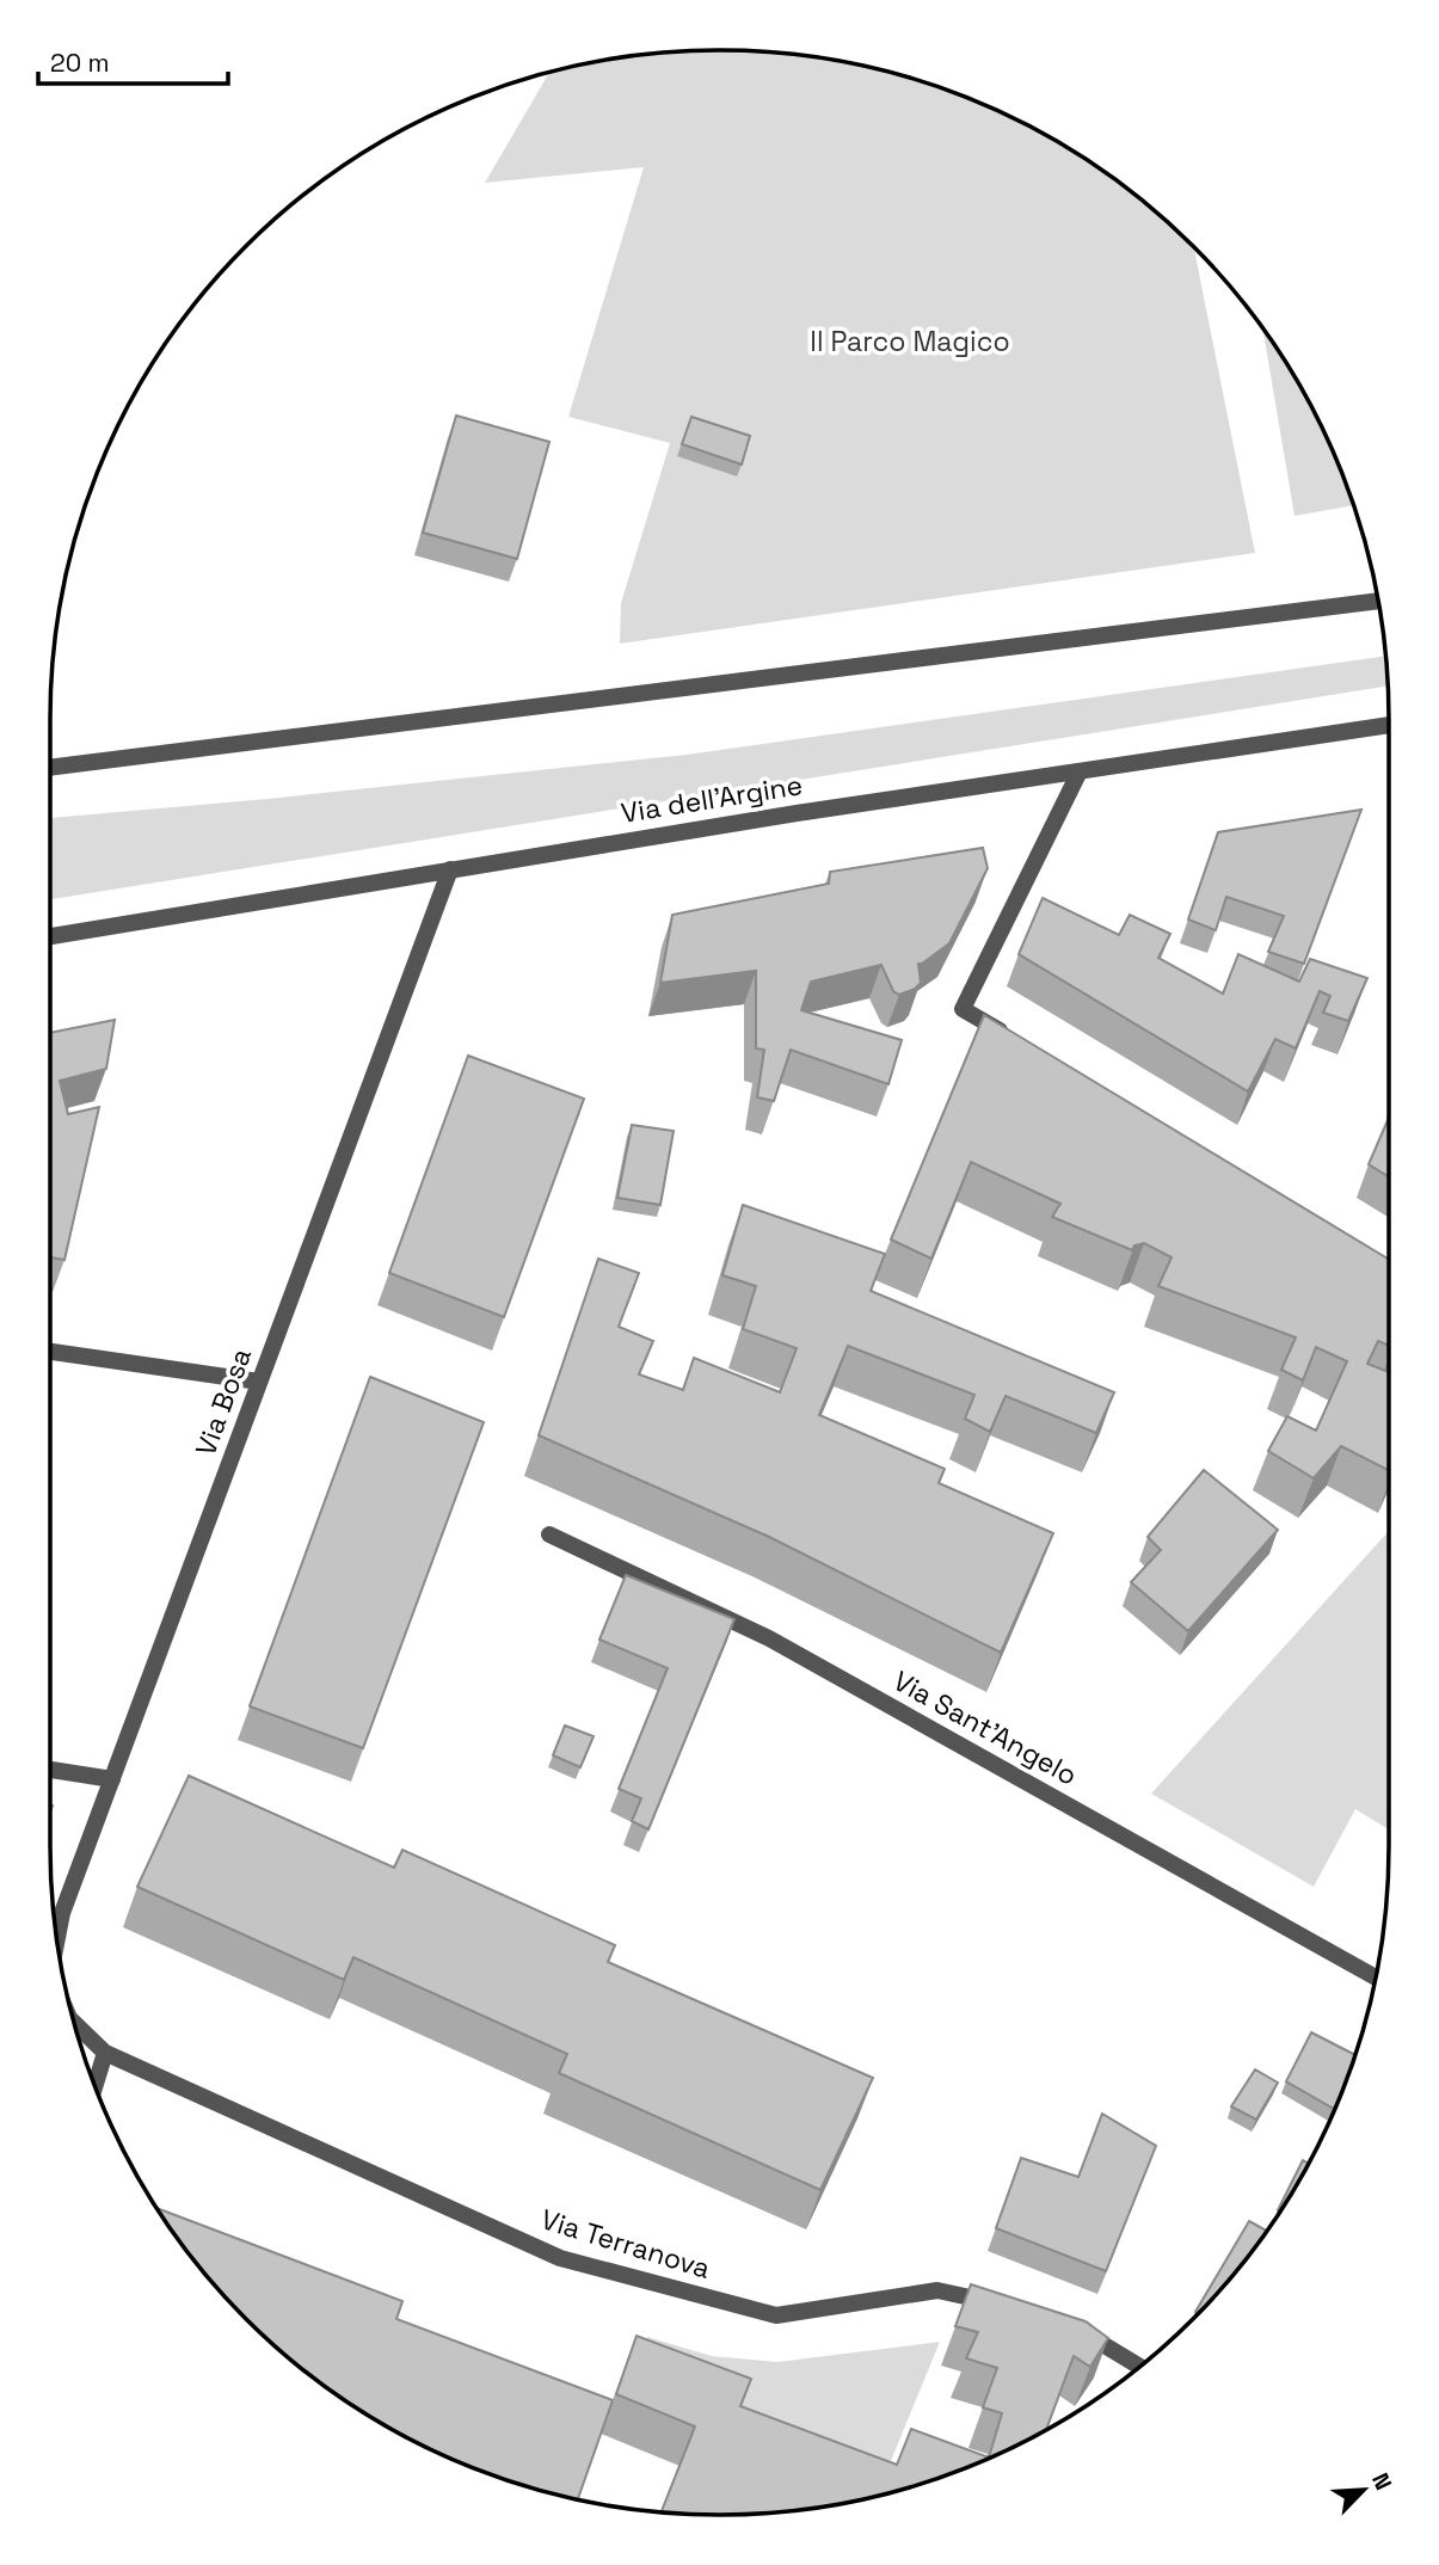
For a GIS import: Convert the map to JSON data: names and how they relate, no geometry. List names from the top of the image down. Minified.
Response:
{"streets":{"street":["Via dell'Argine","Via Bosa","Via Sant'Angelo","Via Terranova"]},"crossings":[["Via dell'Argine","Via Bosa"]],"parks":["Il Parco Magico"],"scale_bar":"20 m","north":"top right"}
